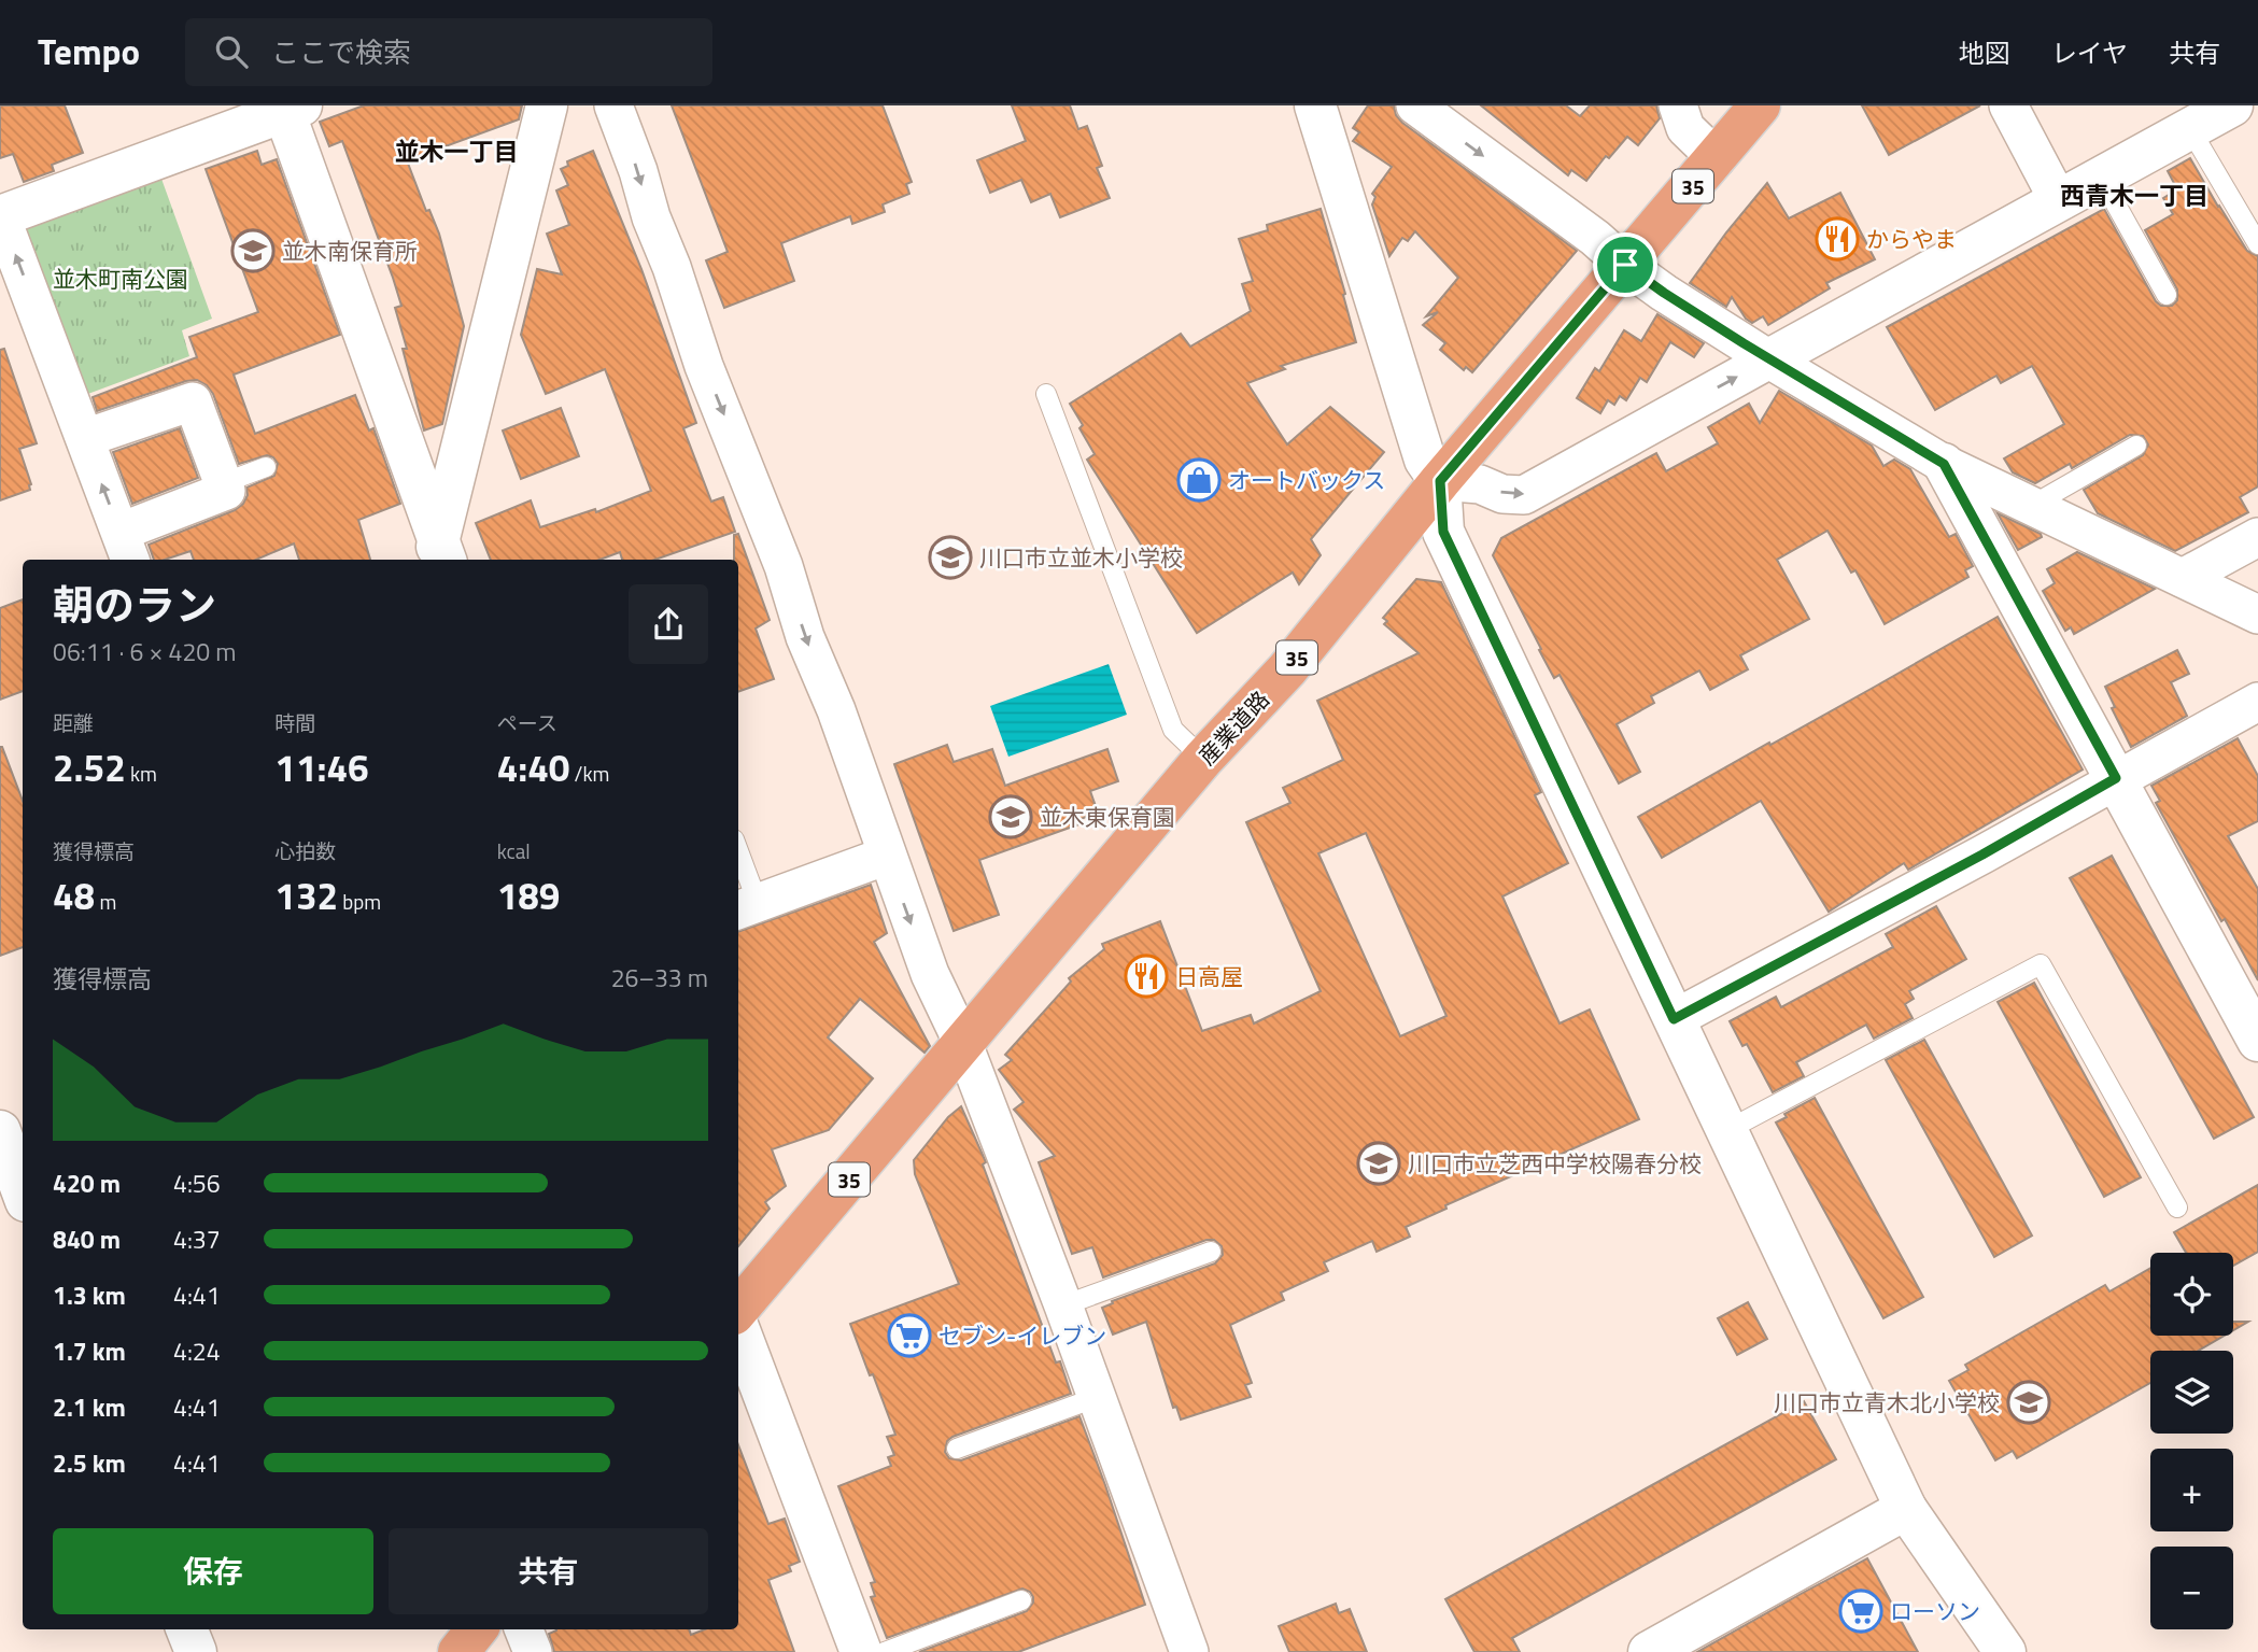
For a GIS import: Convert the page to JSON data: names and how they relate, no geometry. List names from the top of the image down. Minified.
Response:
{"streets":{"main road":["35","産業道路"]},"districts":["並木一丁目","西青木一丁目"],"parks":["並木町南公園"],"places":{"restaurant":["からやま","日高屋"],"school or university":["並木南保育所","川口市立並木小学校","並木東保育園","川口市立芝西中学校陽春分校","川口市立青木北小学校"],"shop":["オートバックス"],"supermarket":["セブン-イレブン","ローソン"]},"page":{"header":"Tempo","search":"ここで検索","nav":["地図","レイヤ","共有"],"heading":["朝のラン","06:11 · 6 × 420 m"],"stats":[["距離","2.52 km"],["時間","11:46"],["ペース","4:40 /km"],["獲得標高","48 m"],["心拍数","132 bpm"],["kcal","189"]],"chart":["獲得標高","26–33 m"],"list":[{"name":"420 m","note":"4:56"},{"name":"840 m","note":"4:37"},{"name":"1.3 km","note":"4:41"},{"name":"1.7 km","note":"4:24"},{"name":"2.1 km","note":"4:41"},{"name":"2.5 km","note":"4:41"}],"map_buttons":["+","−"],"buttons":["保存","共有"]}}
